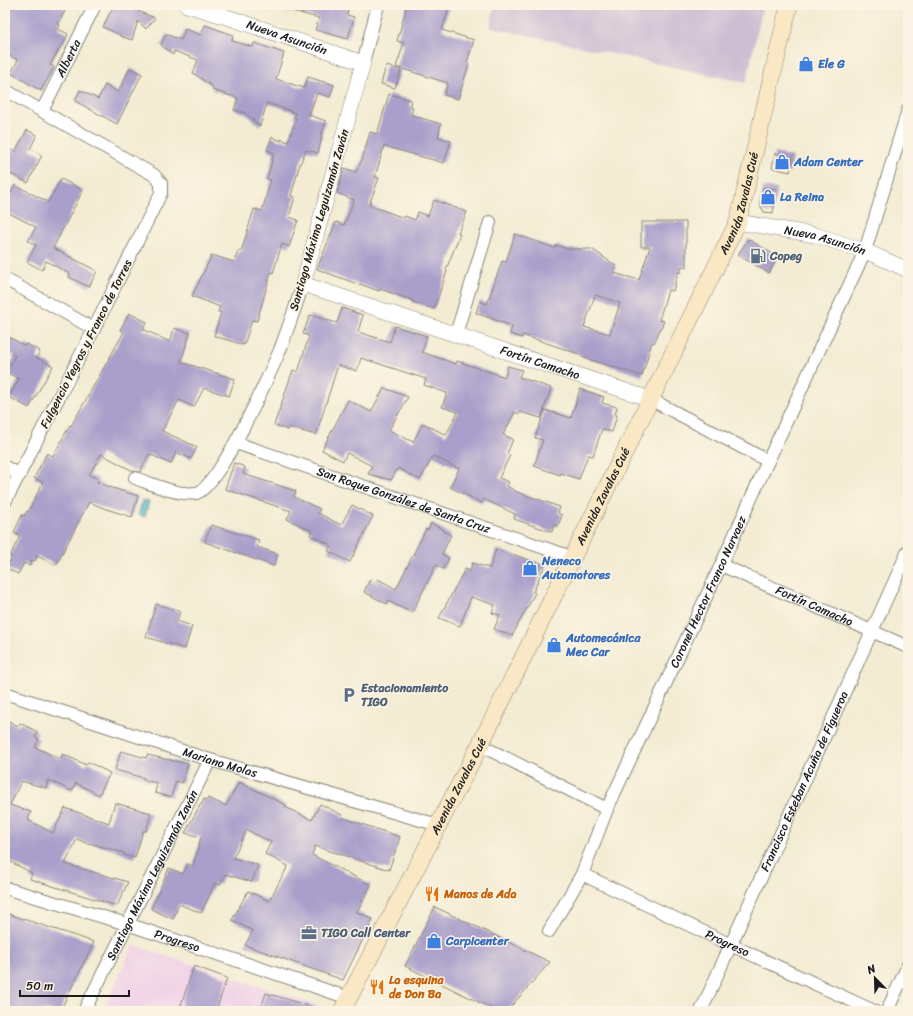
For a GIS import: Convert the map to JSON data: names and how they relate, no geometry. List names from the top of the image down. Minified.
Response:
{"streets":{"main road":["Avenida Zavalas Cué"],"street":["Nueva Asunción","Alberta","Santiago Máximo Leguizamón Zaván","Fulgencio Yegros y Franco de Torres","Fortín Camacho","San Roque González de Santa Cruz","Coronel Hector Franco Narvaez","Mariano Molas","Francisco Esteban Acuña de Figueroa","Progreso"]},"crossings":[["Nueva Asunción","Avenida Zavalas Cué"],["Nueva Asunción","Santiago Máximo Leguizamón Zaván"],["Nueva Asunción","Coronel Hector Franco Narvaez"],["Alberta","Fulgencio Yegros y Franco de Torres"],["Avenida Zavalas Cué","Fortín Camacho"],["Avenida Zavalas Cué","San Roque González de Santa Cruz"],["Avenida Zavalas Cué","Mariano Molas"],["Avenida Zavalas Cué","Progreso"],["Santiago Máximo Leguizamón Zaván","Fortín Camacho"],["Santiago Máximo Leguizamón Zaván","San Roque González de Santa Cruz"],["Santiago Máximo Leguizamón Zaván","Mariano Molas"],["Santiago Máximo Leguizamón Zaván","Progreso"],["Fortín Camacho","Coronel Hector Franco Narvaez"],["Fortín Camacho","Francisco Esteban Acuña de Figueroa"],["Coronel Hector Franco Narvaez","Progreso"],["Francisco Esteban Acuña de Figueroa","Progreso"]],"places":{"shop":["Ele G","Adam Center","La Reina","Neneco Automotores","Automecánica Mec Car","Carpicenter"],"fuel station":["Copeg"],"parking":["Estacionamiento TIGO"],"restaurant":["Manos de Ada","La esquina de Don Ba"],"office":["TIGO Call Center"]},"scale_bar":"50 m","north":"top left"}
